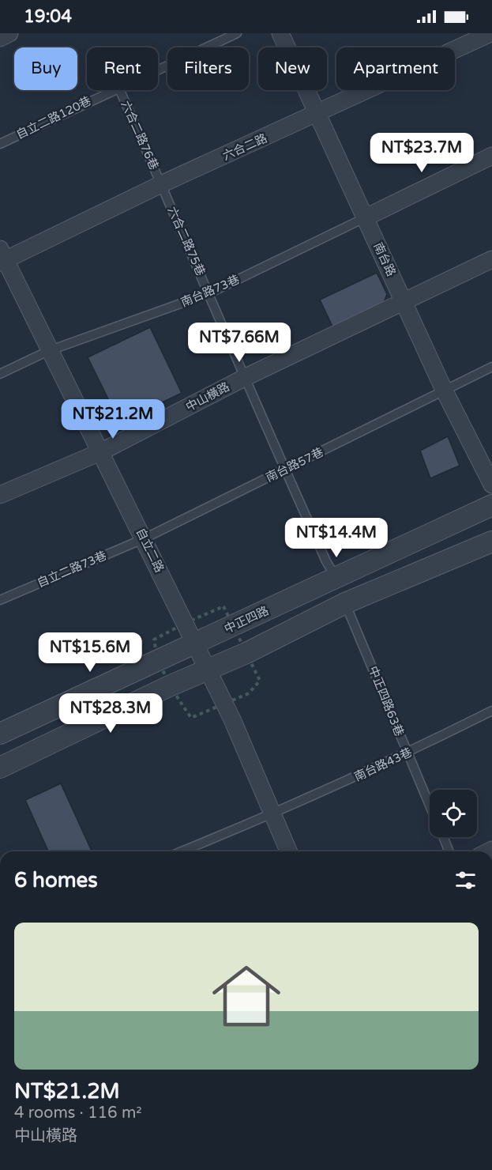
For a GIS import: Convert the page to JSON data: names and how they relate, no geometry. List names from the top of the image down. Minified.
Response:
{"streets":{"street":["六合二路","南台路","中山橫路","自立二路","中正四路"],"lane":["自立二路120巷","六合二路76巷","六合二路75巷","南台路73巷","南台路57巷","自立二路73巷","中正四路63巷","南台路43巷"]},"crossings":[["六合二路76巷","六合二路"],["六合二路76巷","六合二路75巷"],["六合二路","六合二路75巷"],["六合二路","南台路"],["六合二路","自立二路"],["六合二路75巷","南台路73巷"],["六合二路75巷","中山橫路"],["六合二路75巷","南台路57巷"],["六合二路75巷","中正四路"],["南台路","南台路73巷"],["南台路","中山橫路"],["南台路","南台路57巷"],["南台路73巷","自立二路"],["中山橫路","自立二路"],["南台路57巷","自立二路"],["南台路57巷","自立二路73巷"],["自立二路","自立二路73巷"],["自立二路","中正四路"],["自立二路","南台路43巷"],["中正四路63巷","南台路43巷"]],"page":{"status":"19:04","chip":["Buy","Rent","Filters","New","Apartment"],"price":["NT$23.7M","NT$7.66M","NT$21.2M","NT$14.4M","NT$15.6M","NT$28.3M"],"heading":"6 homes","list":[{"name":"NT$21.2M","note":"4 rooms · 116 m² · 中山橫路"}]}}
